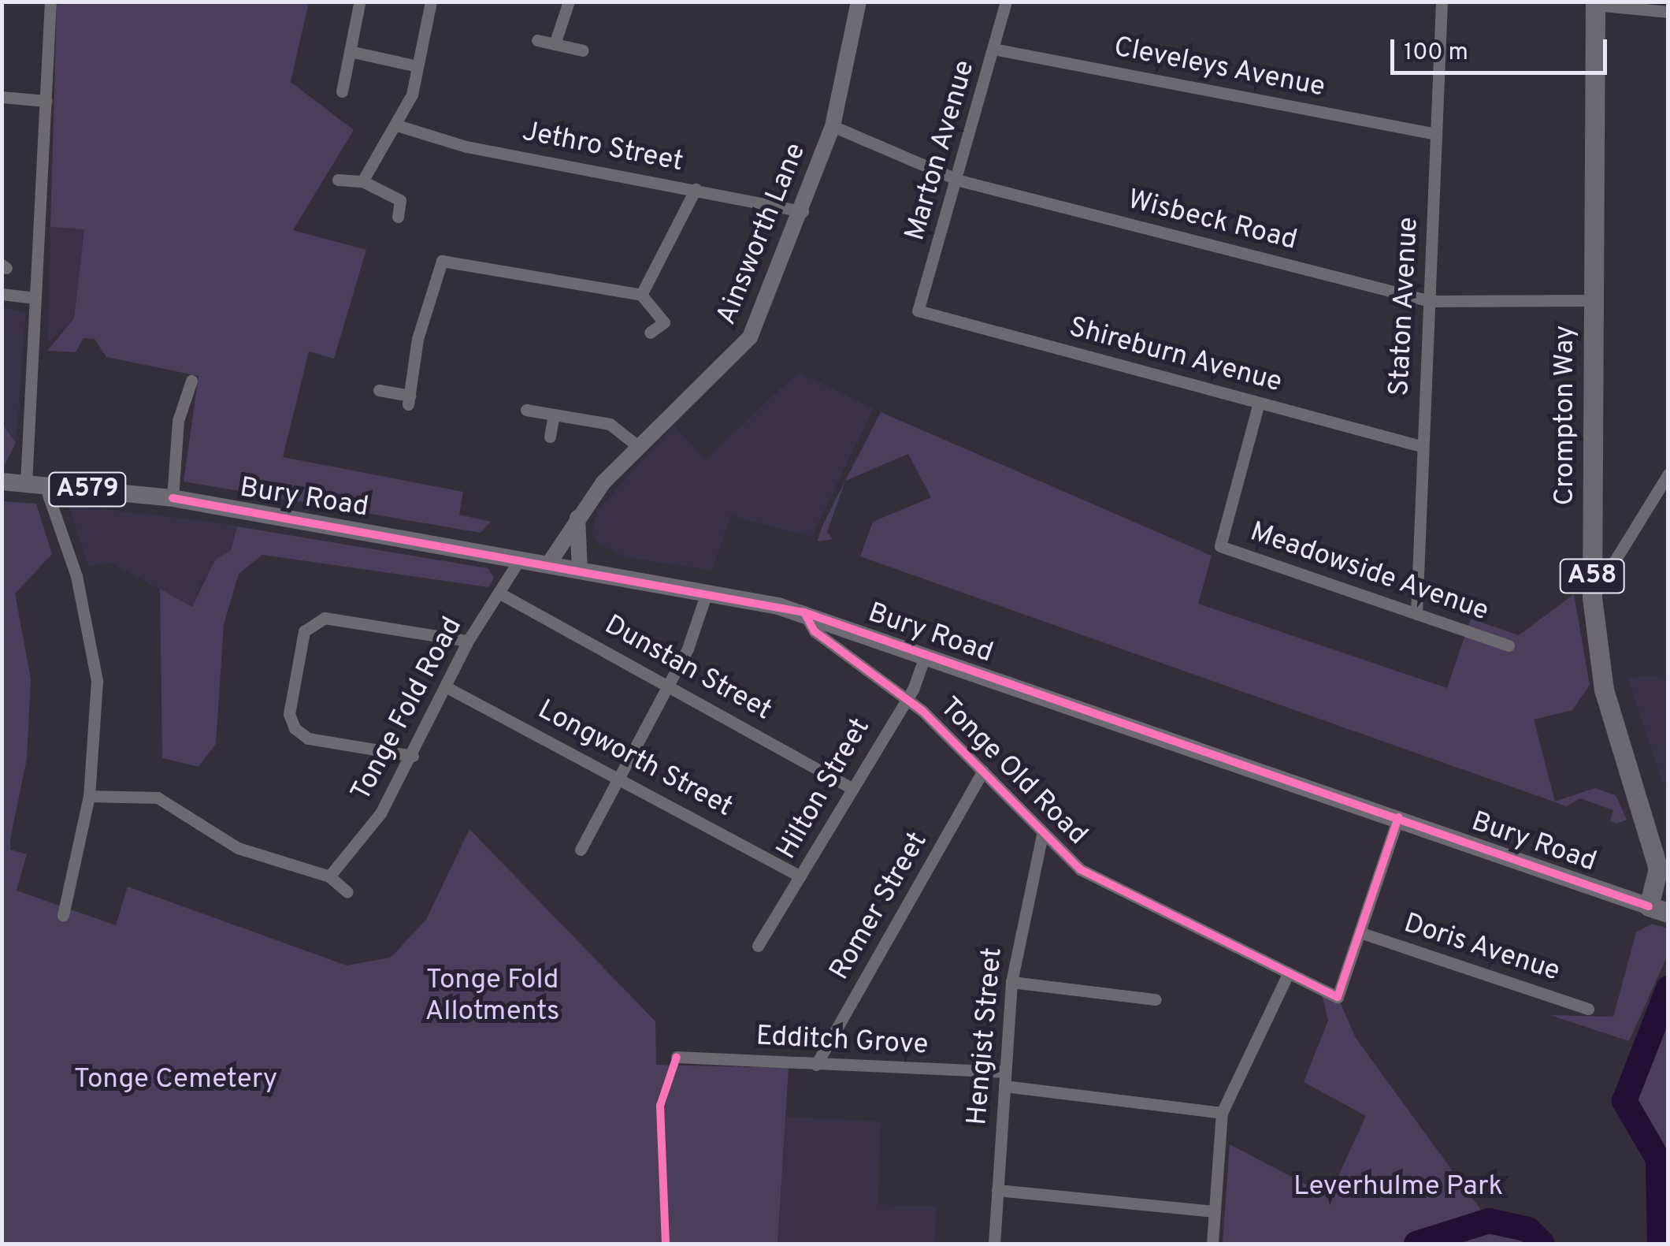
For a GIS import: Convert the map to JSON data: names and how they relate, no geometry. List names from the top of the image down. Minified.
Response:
{"streets":{"highway":["Crompton Way","A58"],"main road":["Ainsworth Lane","A579","Bury Road"],"street":["Cleveleys Avenue","Jethro Street","Marton Avenue","Wisbeck Road","Staton Avenue","Shireburn Avenue","Meadowside Avenue","Dunstan Street","Tonge Fold Road","Longworth Street","Tonge Old Road","Hilton Street","Romer Street","Doris Avenue","Hengist Street","Edditch Grove"]},"crossings":[["Cleveleys Avenue","Marton Avenue"],["Cleveleys Avenue","Staton Avenue"],["Jethro Street","Ainsworth Lane"],["Marton Avenue","Wisbeck Road"],["Marton Avenue","Shireburn Avenue"],["Wisbeck Road","Ainsworth Lane"],["Wisbeck Road","Staton Avenue"],["Wisbeck Road","Crompton Way"],["Ainsworth Lane","Bury Road"],["Staton Avenue","Shireburn Avenue"],["Staton Avenue","Meadowside Avenue"],["Shireburn Avenue","Meadowside Avenue"],["Crompton Way","Bury Road"],["Bury Road","Tonge Fold Road"],["Bury Road","Tonge Old Road"],["Bury Road","Hilton Street"],["Dunstan Street","Tonge Fold Road"],["Dunstan Street","Hilton Street"],["Tonge Fold Road","Longworth Street"],["Longworth Street","Hilton Street"],["Tonge Old Road","Hilton Street"],["Tonge Old Road","Romer Street"],["Tonge Old Road","Doris Avenue"],["Tonge Old Road","Hengist Street"],["Romer Street","Edditch Grove"],["Hengist Street","Edditch Grove"]],"parks":["Tonge Fold Allotments","Tonge Cemetery","Leverhulme Park"],"scale_bar":"100 m"}
